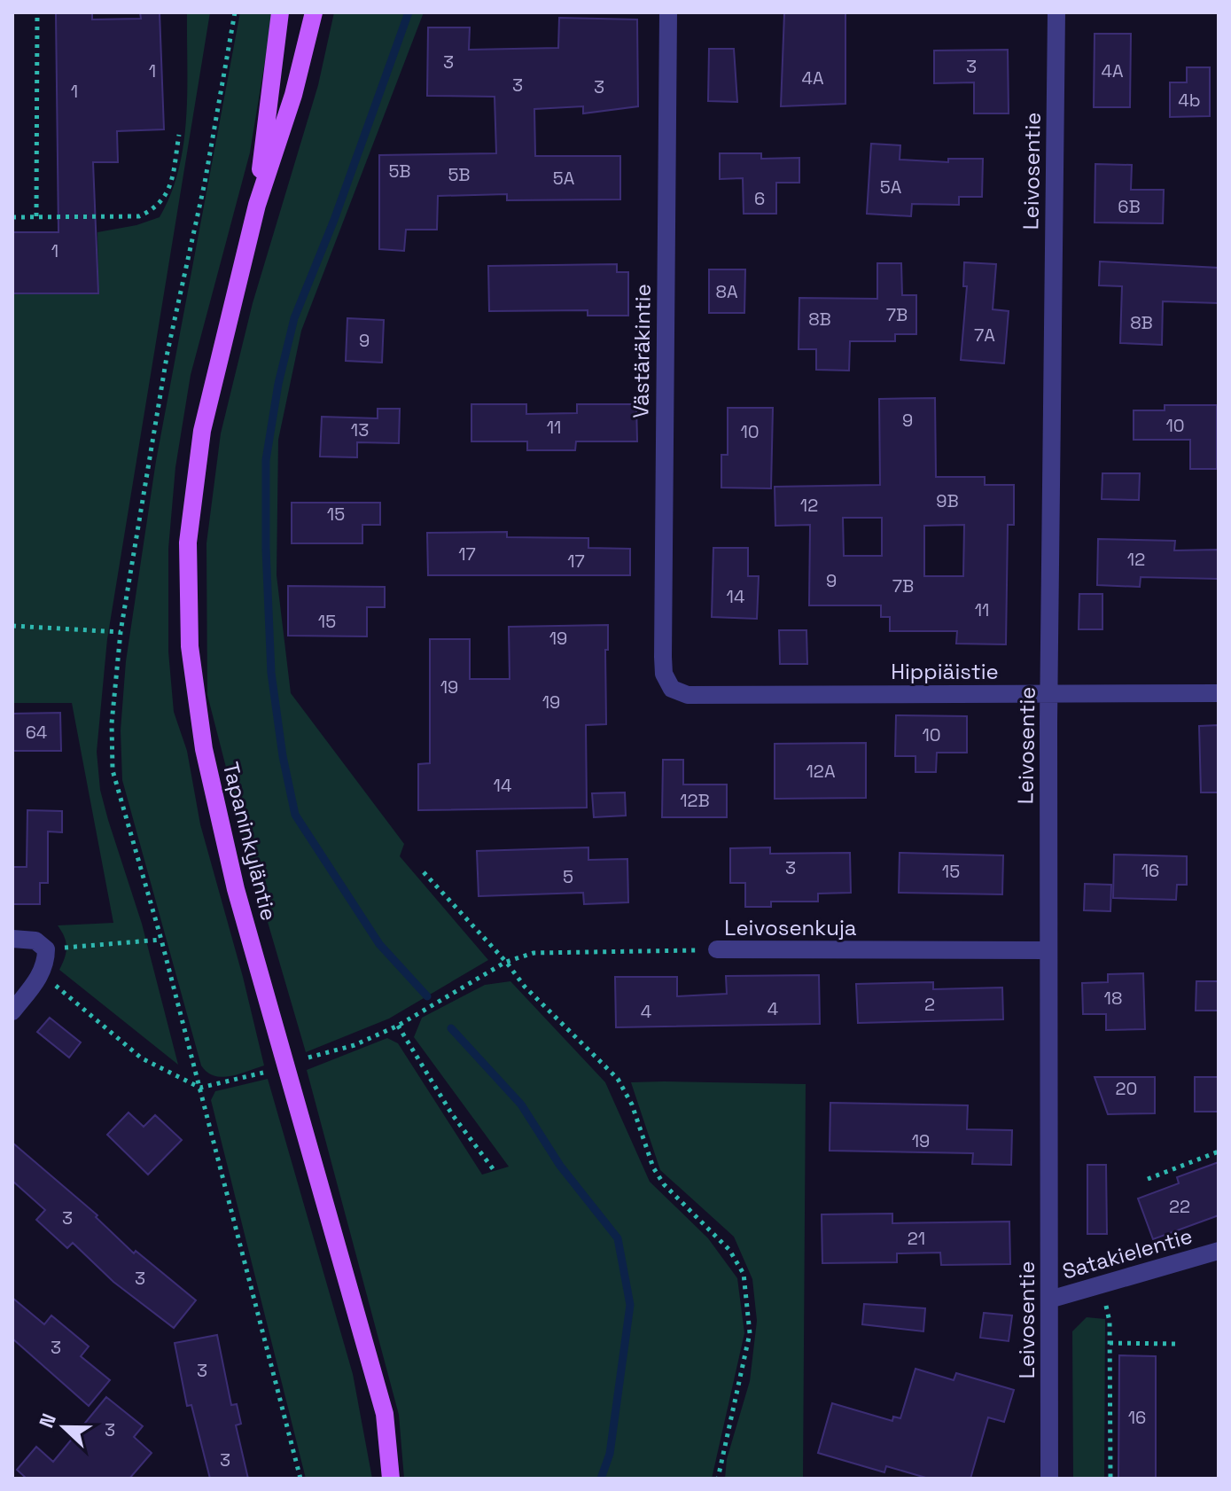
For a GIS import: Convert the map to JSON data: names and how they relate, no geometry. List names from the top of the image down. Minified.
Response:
{"streets":{"main road":["Tapaninkyläntie"],"street":["Leivosentie","Västäräkintie","Hippiäistie","Leivosenkuja","Satakielentie"]},"crossings":[["Leivosentie","Hippiäistie"],["Leivosentie","Leivosenkuja"],["Leivosentie","Satakielentie"],["Västäräkintie","Hippiäistie"]],"house_numbers":["3","3","1","4A","4A","3","3","1","4b","5B","5B","5A","5A","6","6B","1","8A","7B","8B","8B","7A","9","9","10","11","13","10","9B","12","15","17","12","17","9","7B","14","11","15","19","19","19","64","10","12A","14","12B","3","16","15","5","18","2","4","4","20","19","22","3","21","3","3","3","16","3","3"],"north":"left"}
